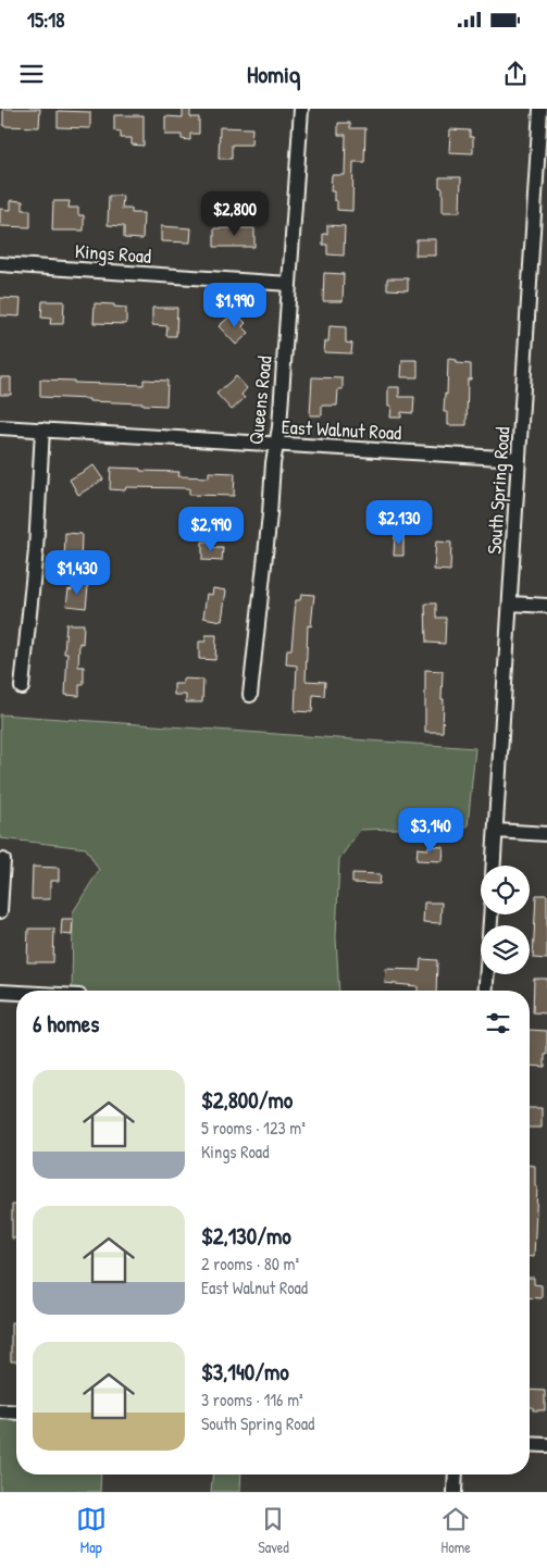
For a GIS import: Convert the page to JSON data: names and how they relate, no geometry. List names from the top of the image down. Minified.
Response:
{"streets":{"street":["Kings Road","Queens Road","East Walnut Road","South Spring Road"]},"crossings":[["Kings Road","Queens Road"],["Queens Road","East Walnut Road"],["East Walnut Road","South Spring Road"]],"page":{"status":"15:18","header":"Homiq","price":["$2,800","$1,990","$2,130","$2,990","$1,430","$3,140"],"heading":"6 homes","list":[{"name":"$2,800/mo","note":"5 rooms · 123 m² · Kings Road"},{"name":"$2,130/mo","note":"2 rooms · 80 m² · East Walnut Road"},{"name":"$3,140/mo","note":"3 rooms · 116 m² · South Spring Road"}],"tabs":["Map","Saved","Home"]}}
